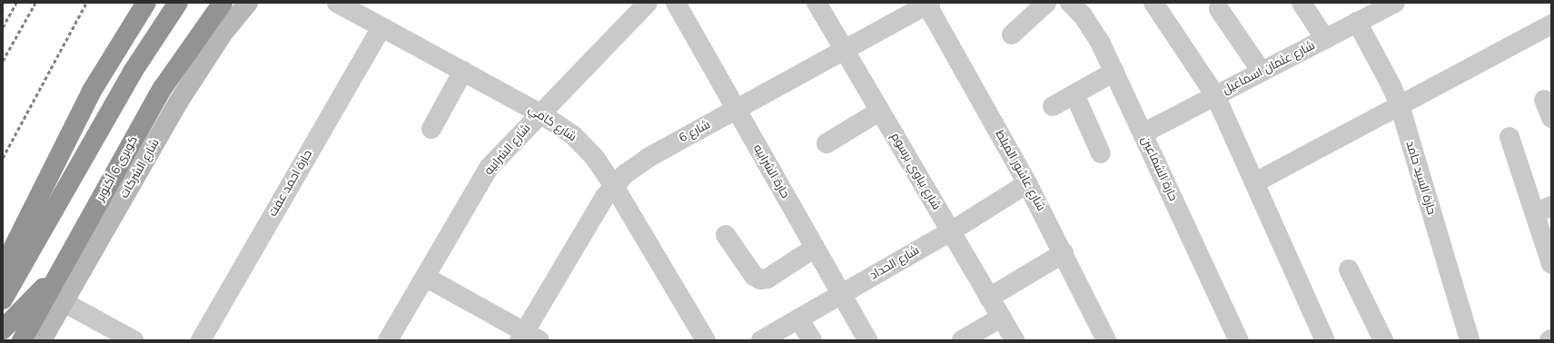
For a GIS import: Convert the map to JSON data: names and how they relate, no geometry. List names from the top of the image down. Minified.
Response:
{"streets":{"highway":["كوبرى 6 أكتوبر"],"main road":["شارع الشركات"],"street":["شارع عثمان اسماعيل","شارع كامي","شارع 6","شارع الشرابيه","حارة الشماعين","شارع عاشور المبلط","حارة الشرابيه","شارع بباوي برسوم","حارة السيد حامد","حارة احمد عفت","شارع الحداد"]},"crossings":[["شارع عثمان اسماعيل","حارة الشماعين"],["شارع عثمان اسماعيل","حارة السيد حامد"],["شارع كامي","شارع 6"],["شارع كامي","شارع الشرابيه"],["شارع كامي","حارة احمد عفت"],["شارع 6","شارع عاشور المبلط"],["شارع 6","حارة الشرابيه"],["شارع 6","شارع بباوي برسوم"],["شارع عاشور المبلط","شارع الحداد"],["حارة الشرابيه","شارع الحداد"],["شارع بباوي برسوم","شارع الحداد"]]}
